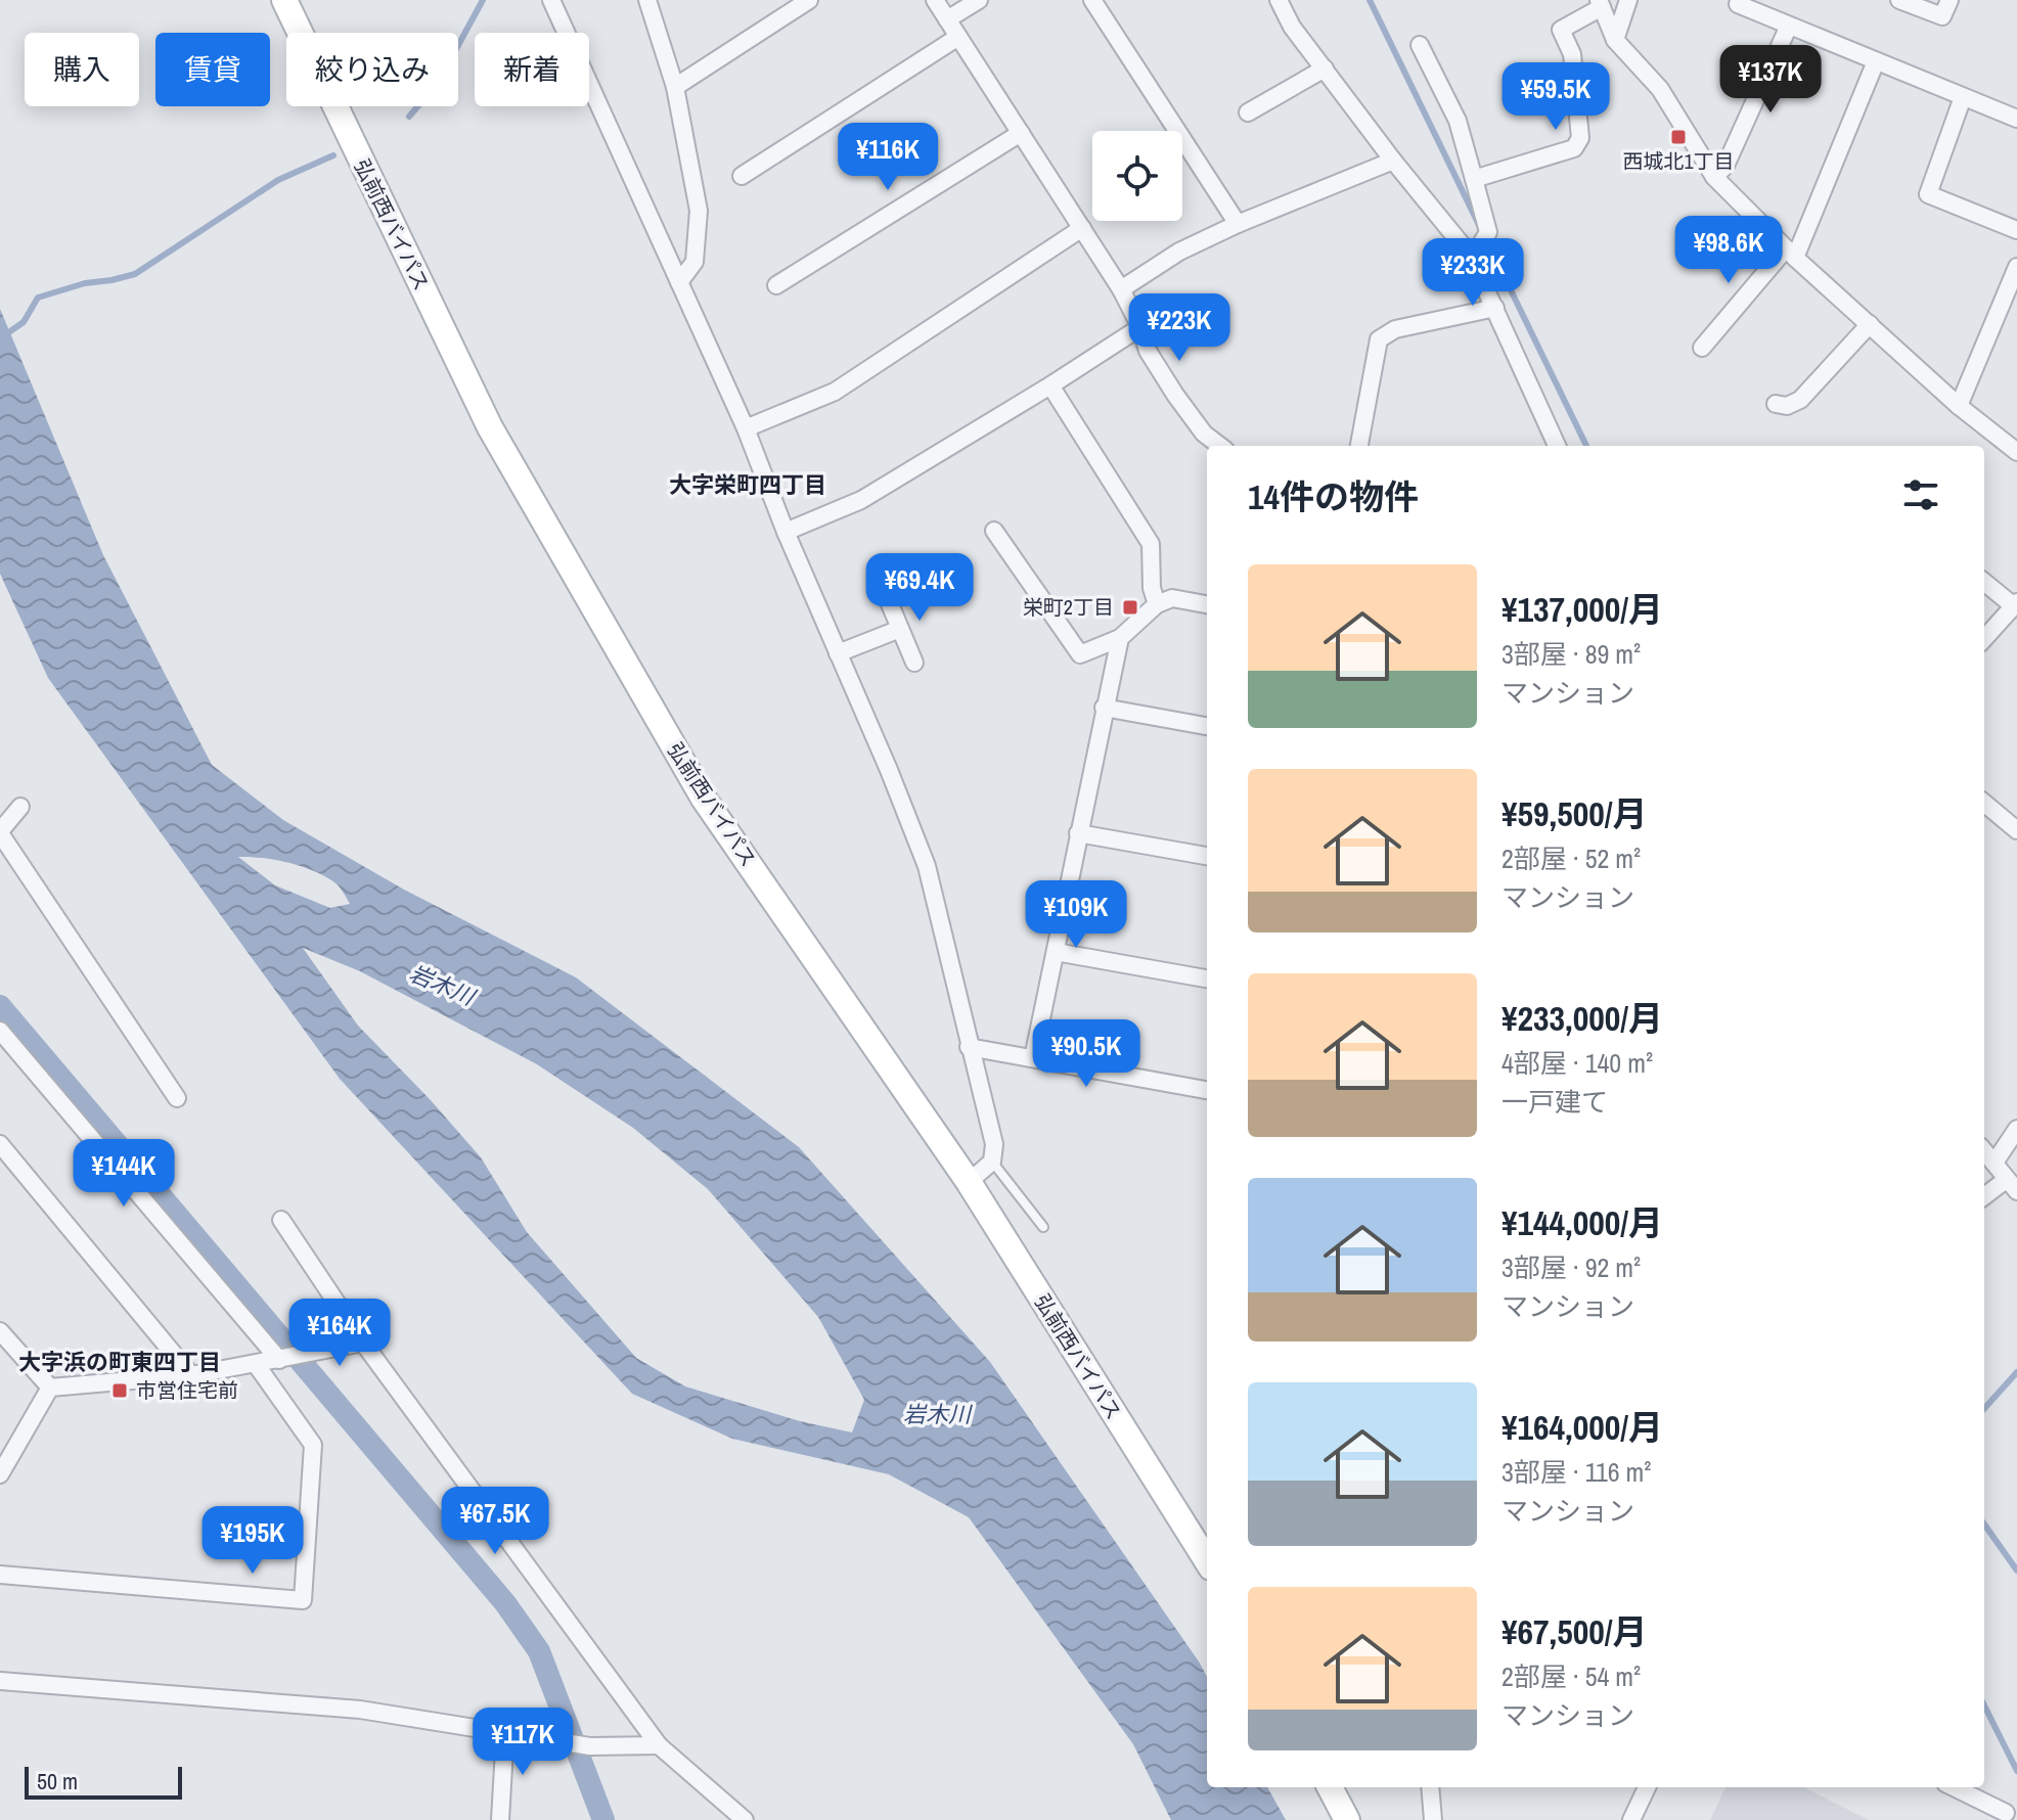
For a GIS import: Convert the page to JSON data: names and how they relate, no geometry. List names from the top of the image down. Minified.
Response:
{"streets":{"street":["弘前西バイパス"]},"districts":["大字栄町四丁目","大字浜の町東四丁目"],"water":["岩木川"],"places":{"transit":["西城北1丁目","栄町2丁目","市営住宅前"]},"scale_bar":"50 m","page":{"chip":["購入","賃貸","絞り込み","新着"],"price":["¥137K","¥59.5K","¥116K","¥98.6K","¥233K","¥223K","¥69.4K","¥109K","¥90.5K","¥144K","¥164K","¥67.5K","¥195K","¥117K"],"heading":"14件の物件","list":[{"name":"¥137,000/月","note":"3部屋 · 89 m² · マンション"},{"name":"¥59,500/月","note":"2部屋 · 52 m² · マンション"},{"name":"¥233,000/月","note":"4部屋 · 140 m² · 一戸建て"},{"name":"¥144,000/月","note":"3部屋 · 92 m² · マンション"},{"name":"¥164,000/月","note":"3部屋 · 116 m² · マンション"},{"name":"¥67,500/月","note":"2部屋 · 54 m² · マンション"}],"scale":"50 m"}}
